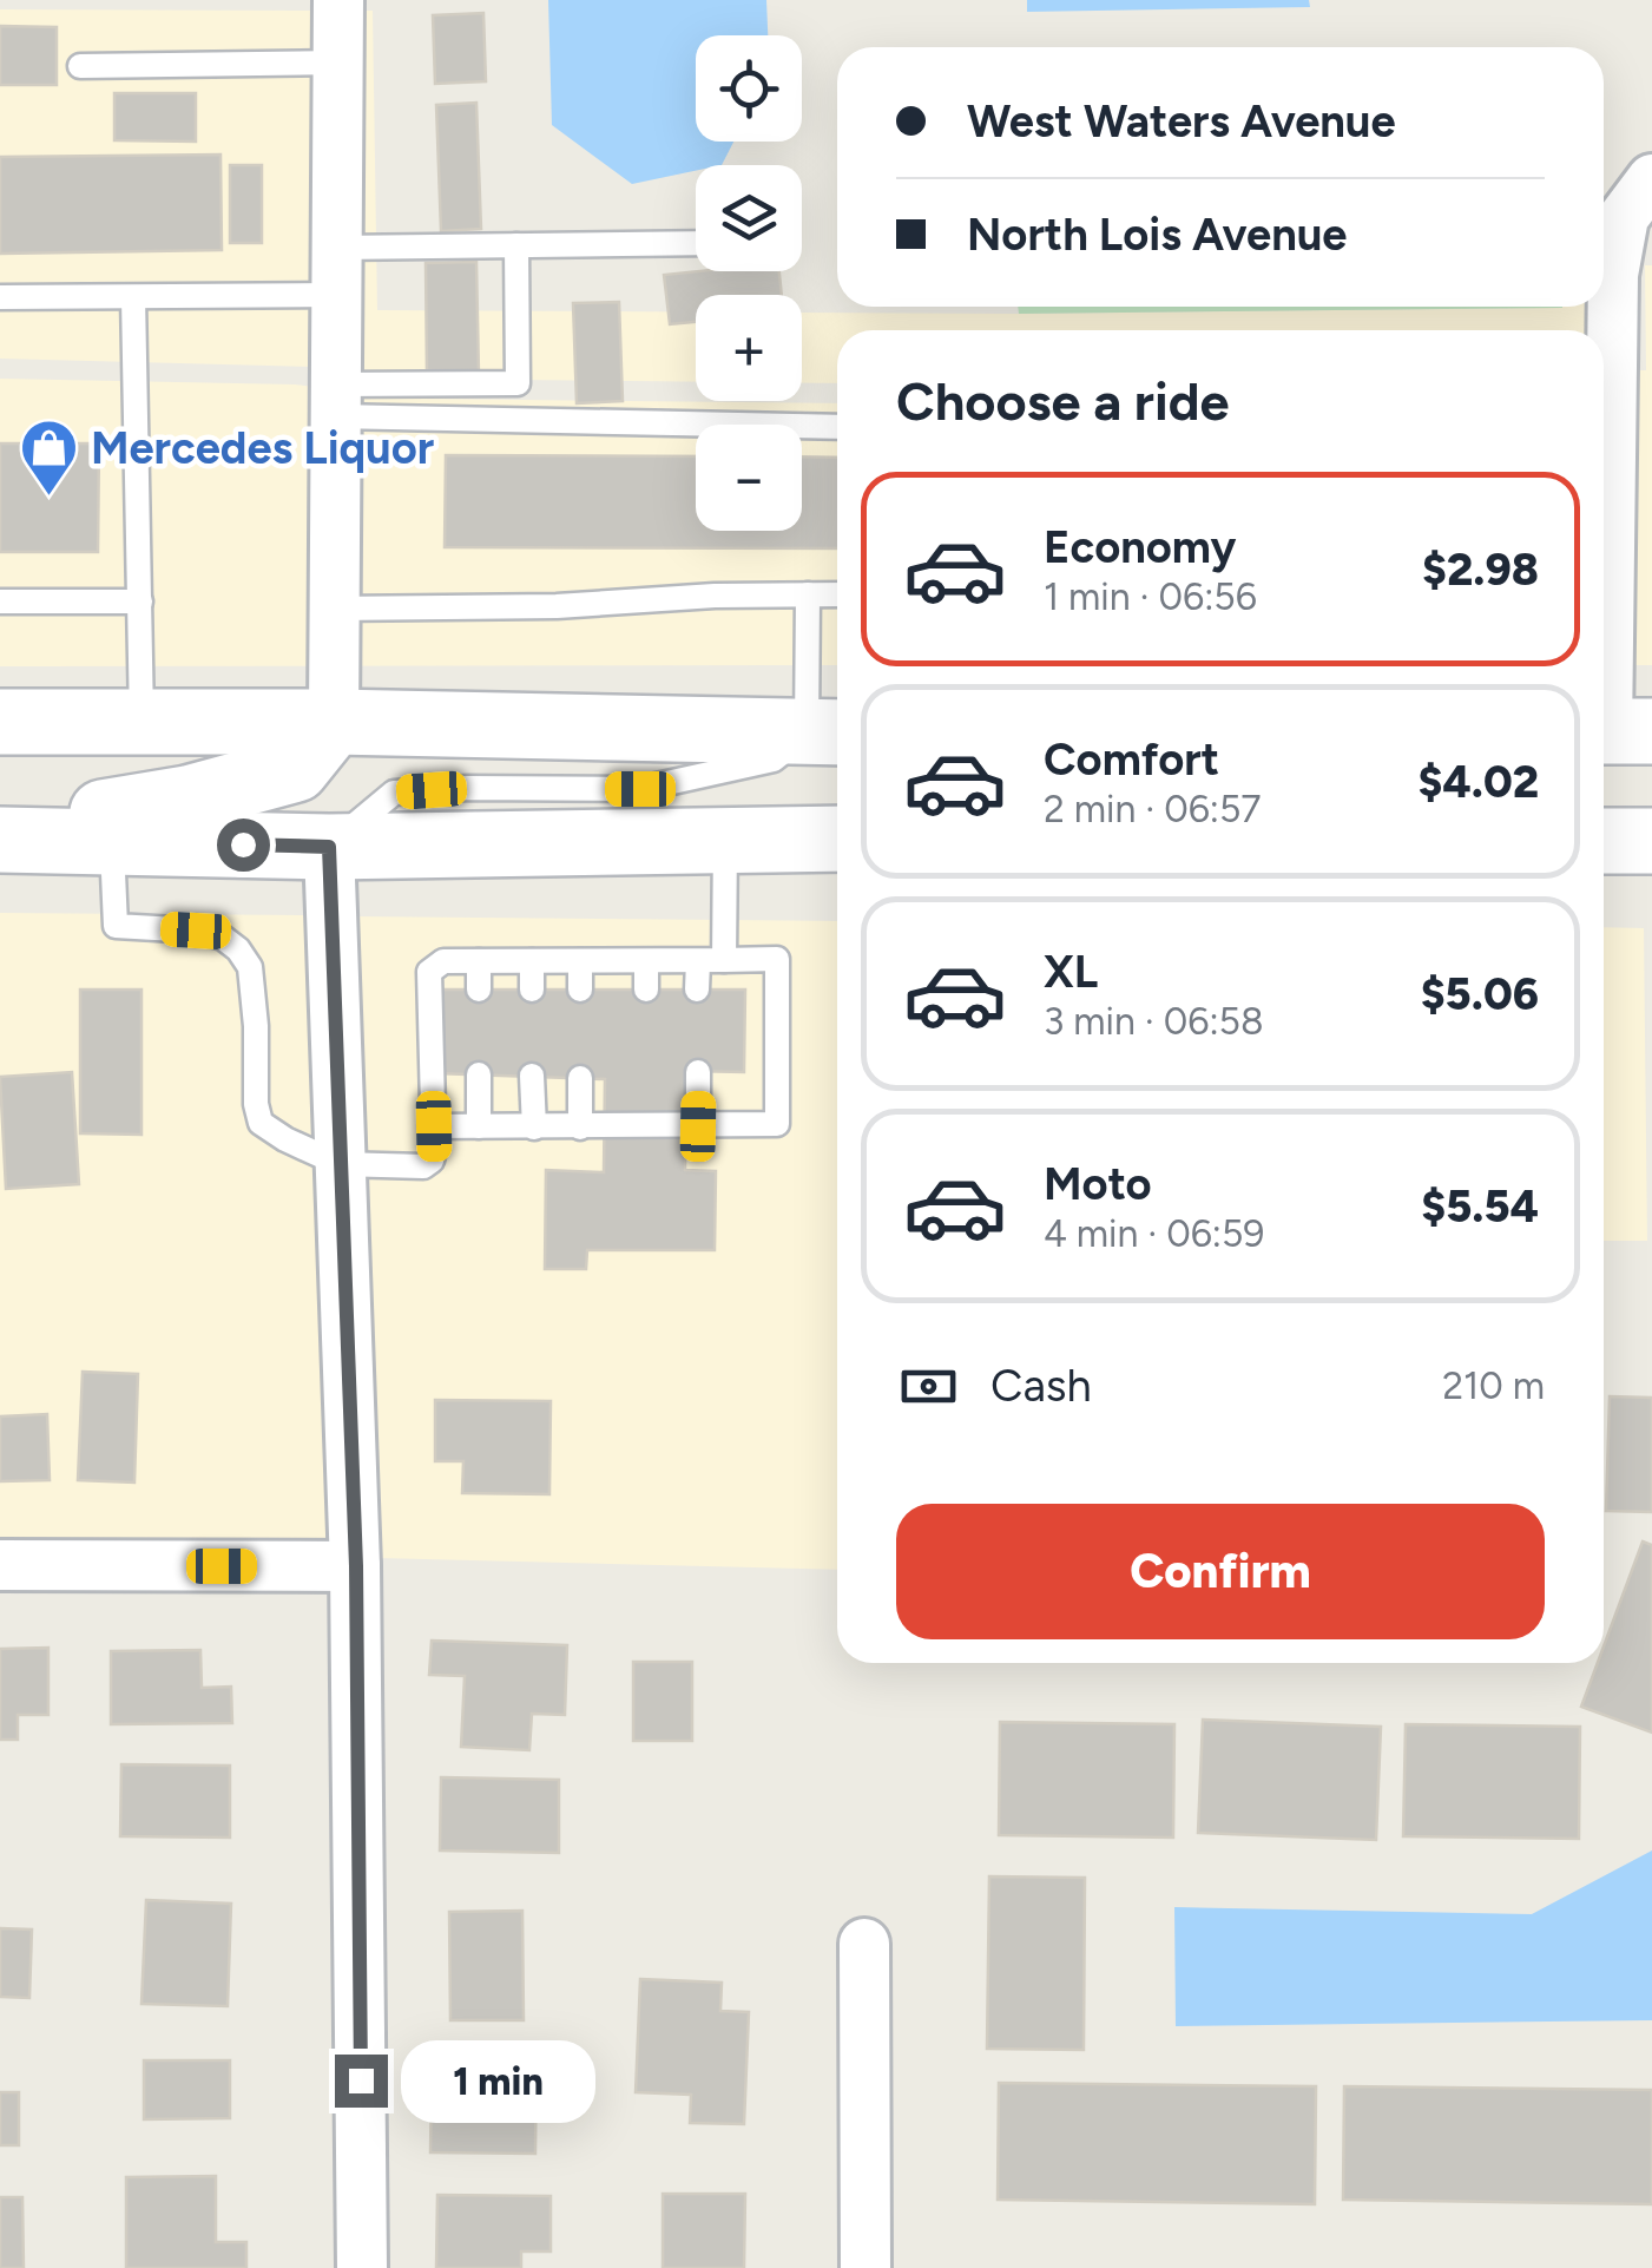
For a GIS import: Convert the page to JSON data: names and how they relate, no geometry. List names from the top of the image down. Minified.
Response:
{"places":{"shop":["Mercedes Liquor"]},"page":{"map_buttons":["+","−"],"banner":["West Waters Avenue","North Lois Avenue"],"heading":"Choose a ride","list":[{"name":"Economy","note":"1 min · 06:56","value":"$2.98"},{"name":"Comfort","note":"2 min · 06:57","value":"$4.02"},{"name":"XL","note":"3 min · 06:58","value":"$5.06"},{"name":"Moto","note":"4 min · 06:59","value":"$5.54"}],"pay":["Cash","210 m"],"buttons":"Confirm","bubble":"1 min"}}
